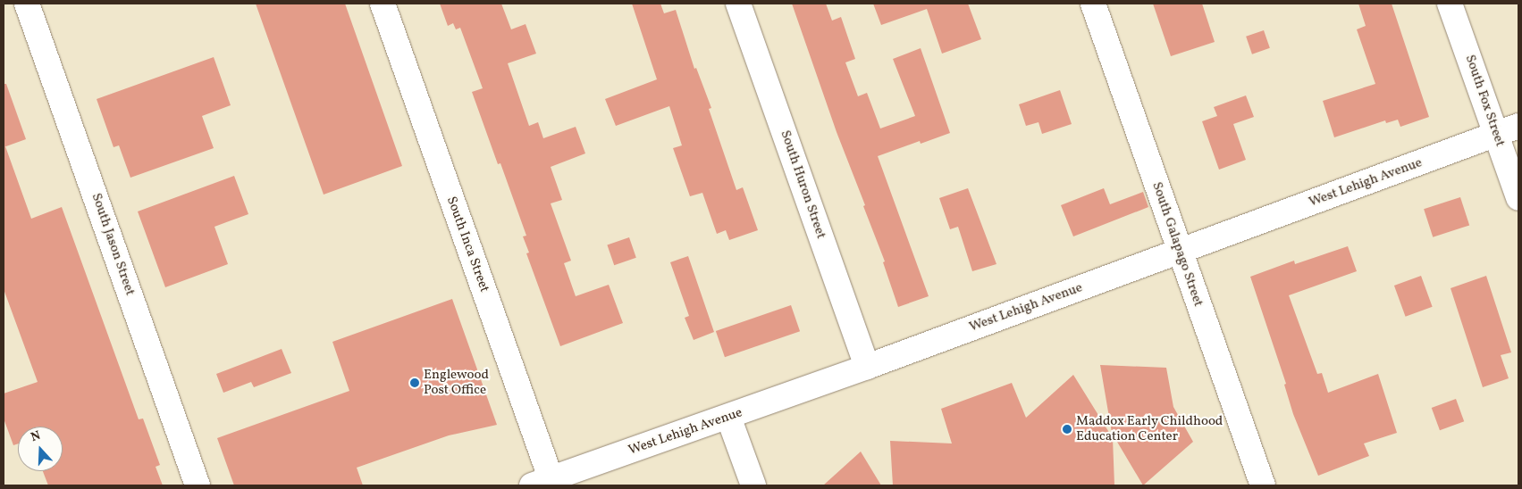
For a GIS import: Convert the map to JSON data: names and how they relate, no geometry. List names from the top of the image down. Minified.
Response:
{"streets":{"street":["South Fox Street","West Lehigh Avenue","South Huron Street","South Jason Street","South Inca Street","South Galapago Street"]},"crossings":[["South Fox Street","West Lehigh Avenue"],["West Lehigh Avenue","South Huron Street"],["West Lehigh Avenue","South Inca Street"],["West Lehigh Avenue","South Galapago Street"]],"places":["Englewood Post Office","Maddox Early Childhood Education Center"],"north":"top"}
